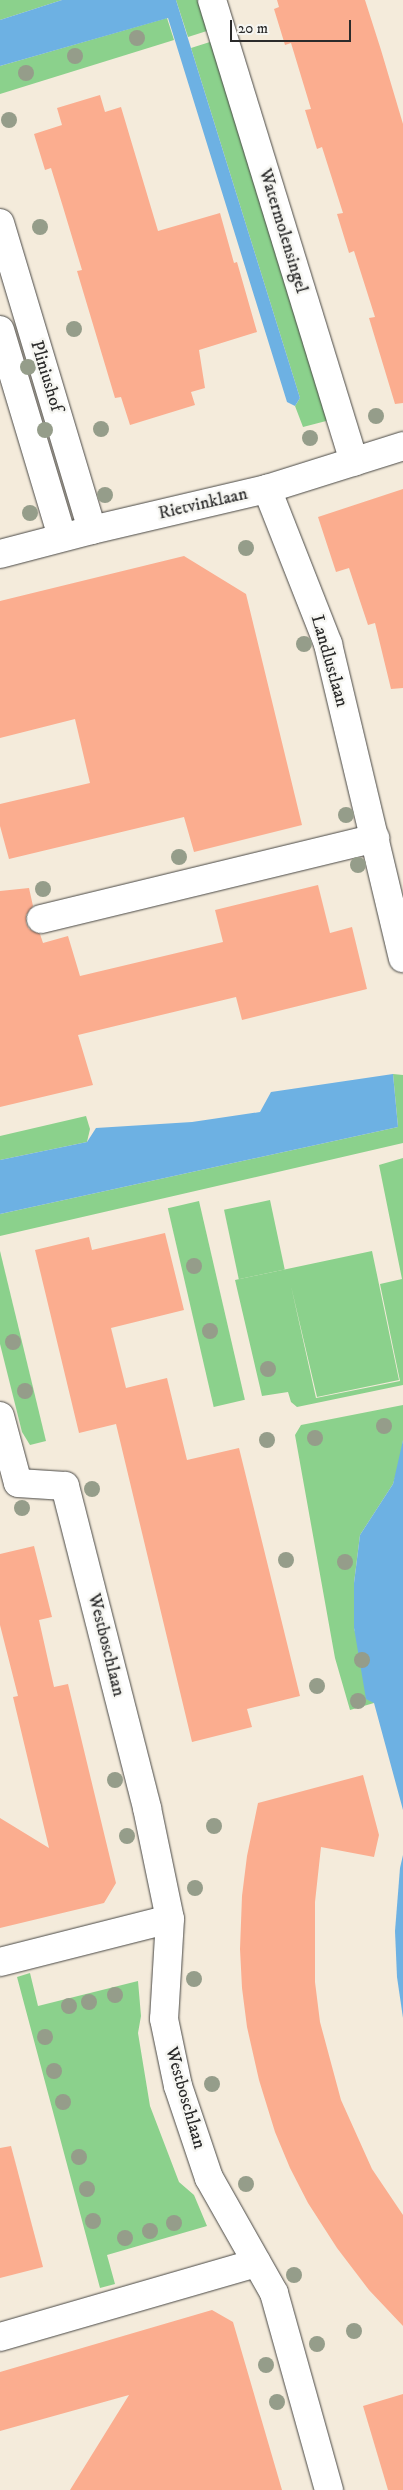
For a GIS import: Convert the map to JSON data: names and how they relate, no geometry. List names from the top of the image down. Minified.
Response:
{"streets":{"street":["Watermolensingel","Pliniushof","Rietvinklaan","Landlustlaan","Westboschlaan"]},"crossings":[["Watermolensingel","Rietvinklaan"],["Pliniushof","Rietvinklaan"],["Rietvinklaan","Landlustlaan"]],"scale_bar":"20 m"}
